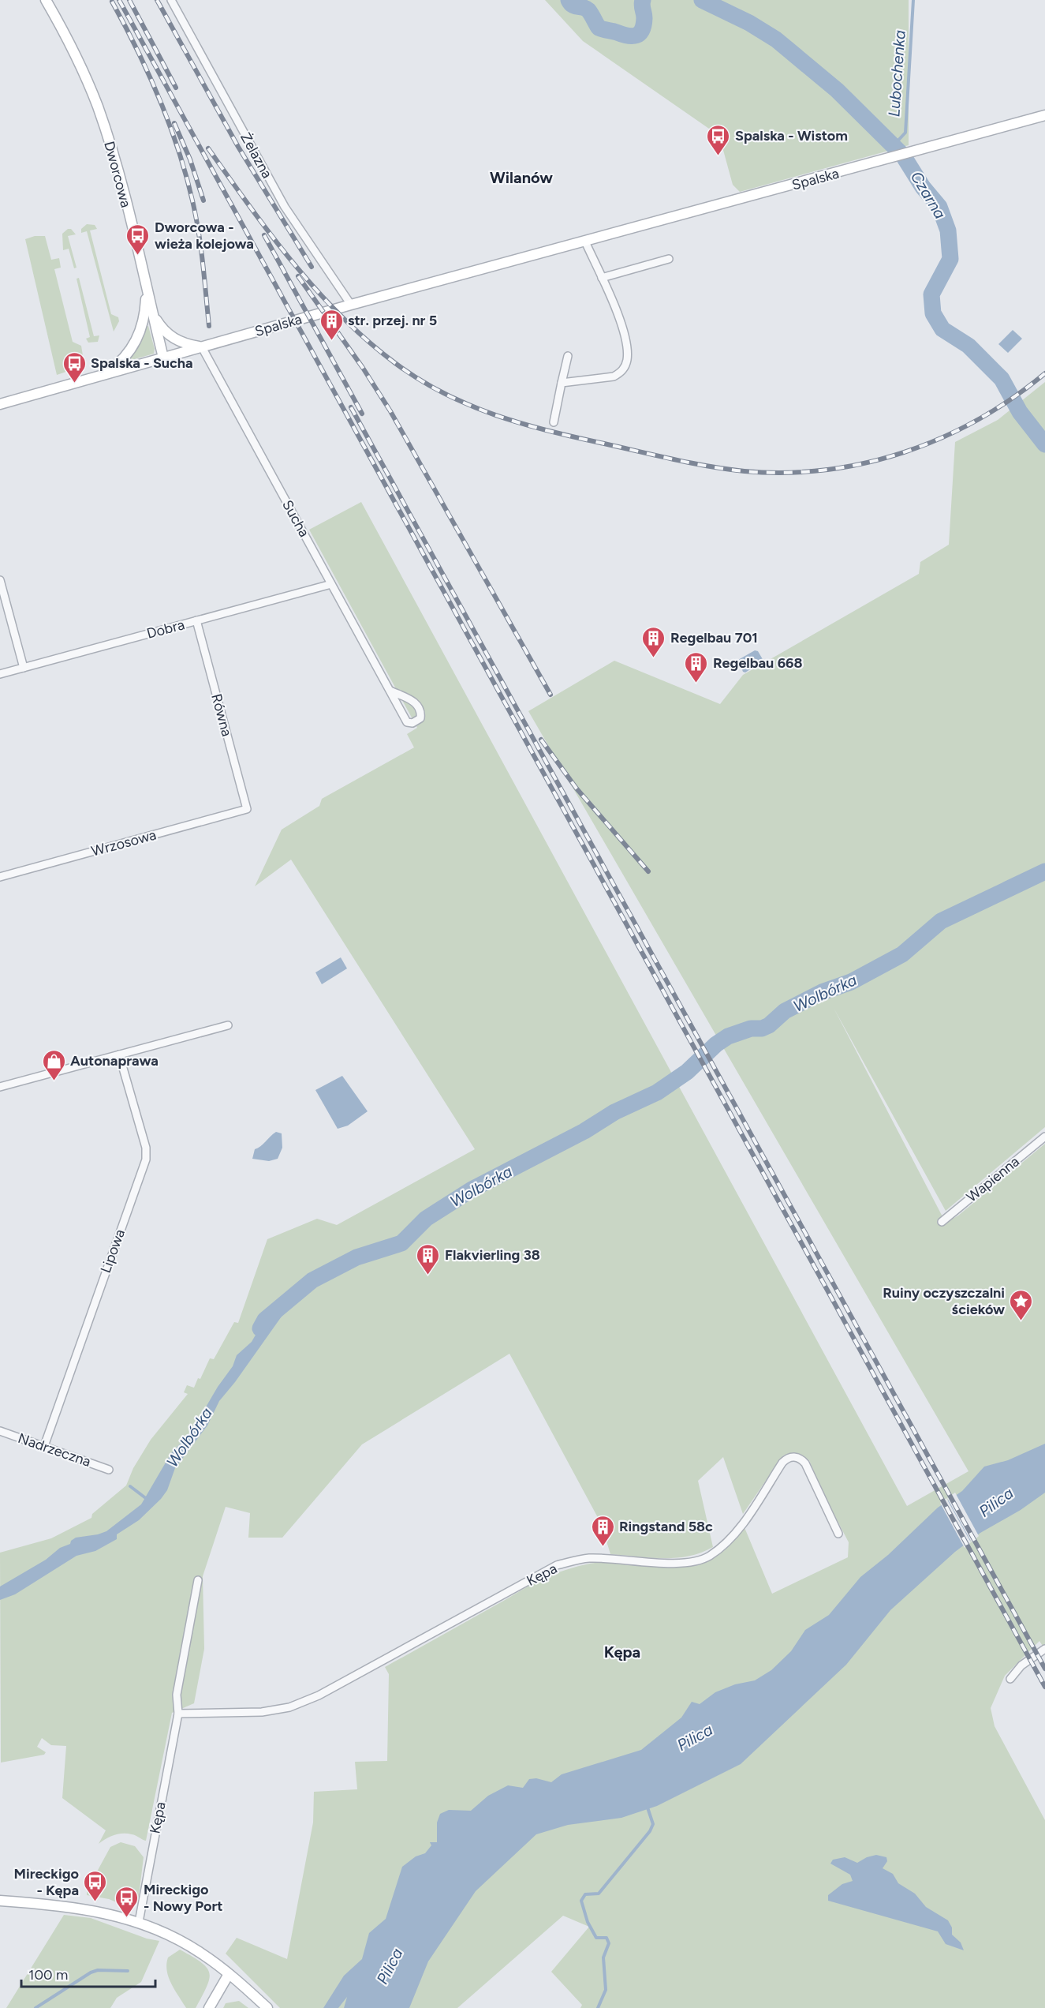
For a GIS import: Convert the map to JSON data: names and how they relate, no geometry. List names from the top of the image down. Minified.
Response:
{"streets":{"street":["Żelazna","Dworcowa","Spalska","Sucha","Dobra","Równa","Wrzosowa","Wapienna","Lipowa","Nadrzeczna","Kępa"]},"crossings":[["Żelazna","Spalska"],["Dworcowa","Spalska"],["Spalska","Sucha"],["Sucha","Dobra"],["Dobra","Równa"],["Równa","Wrzosowa"],["Lipowa","Nadrzeczna"]],"districts":["Wilanów","Kępa"],"water":["Lubochenka","Czarna","Wolbórka","Pilica"],"places":{"bus stop":["Spalska - Wistom","Dworcowa - wieża kolejowa","Spalska - Sucha","Mireckigo - Kępa","Mireckigo - Nowy Port"],"building":["str. przej. nr 5","Regelbau 701","Regelbau 668","Flakvierling 38","Ringstand 58c"],"shop":["Autonaprawa"],"place":["Ruiny oczyszczalni ścieków"]},"scale_bar":"100 m"}
